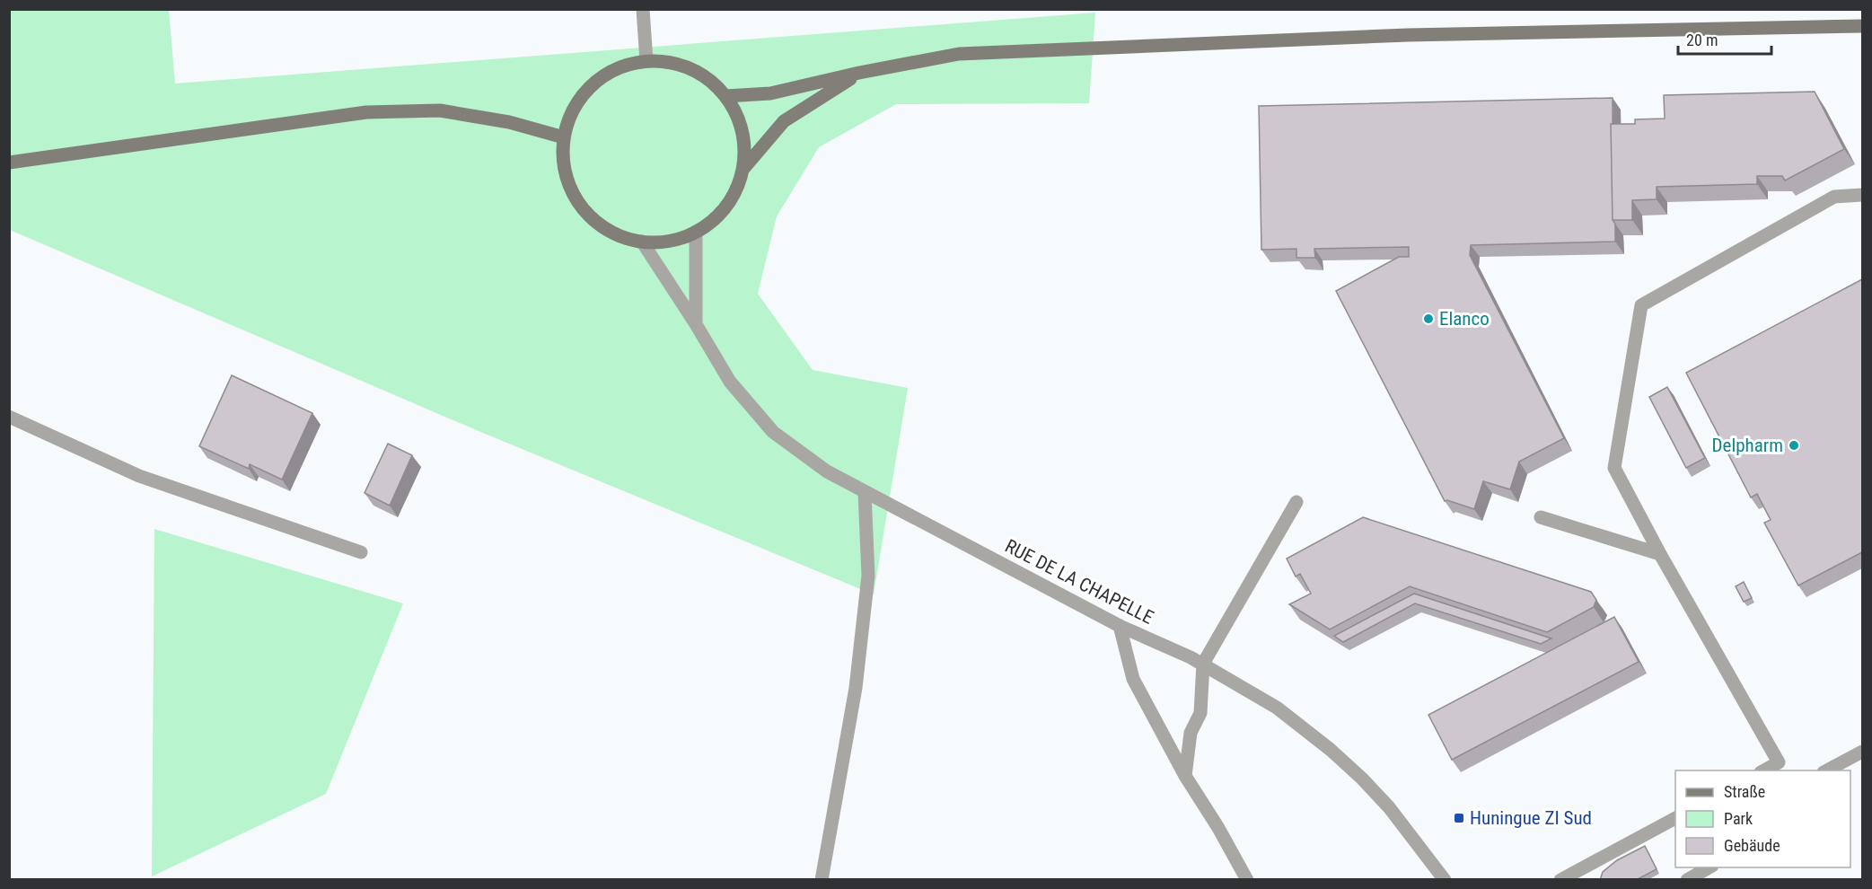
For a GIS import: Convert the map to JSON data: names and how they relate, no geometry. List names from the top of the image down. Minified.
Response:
{"streets":{"street":["RUE DE LA CHAPELLE"]},"places":{"other":["Elanco","Delpharm"],"transit":["Huningue ZI Sud"]},"legend":["Straße","Park","Gebäude"],"scale_bar":"20 m"}
